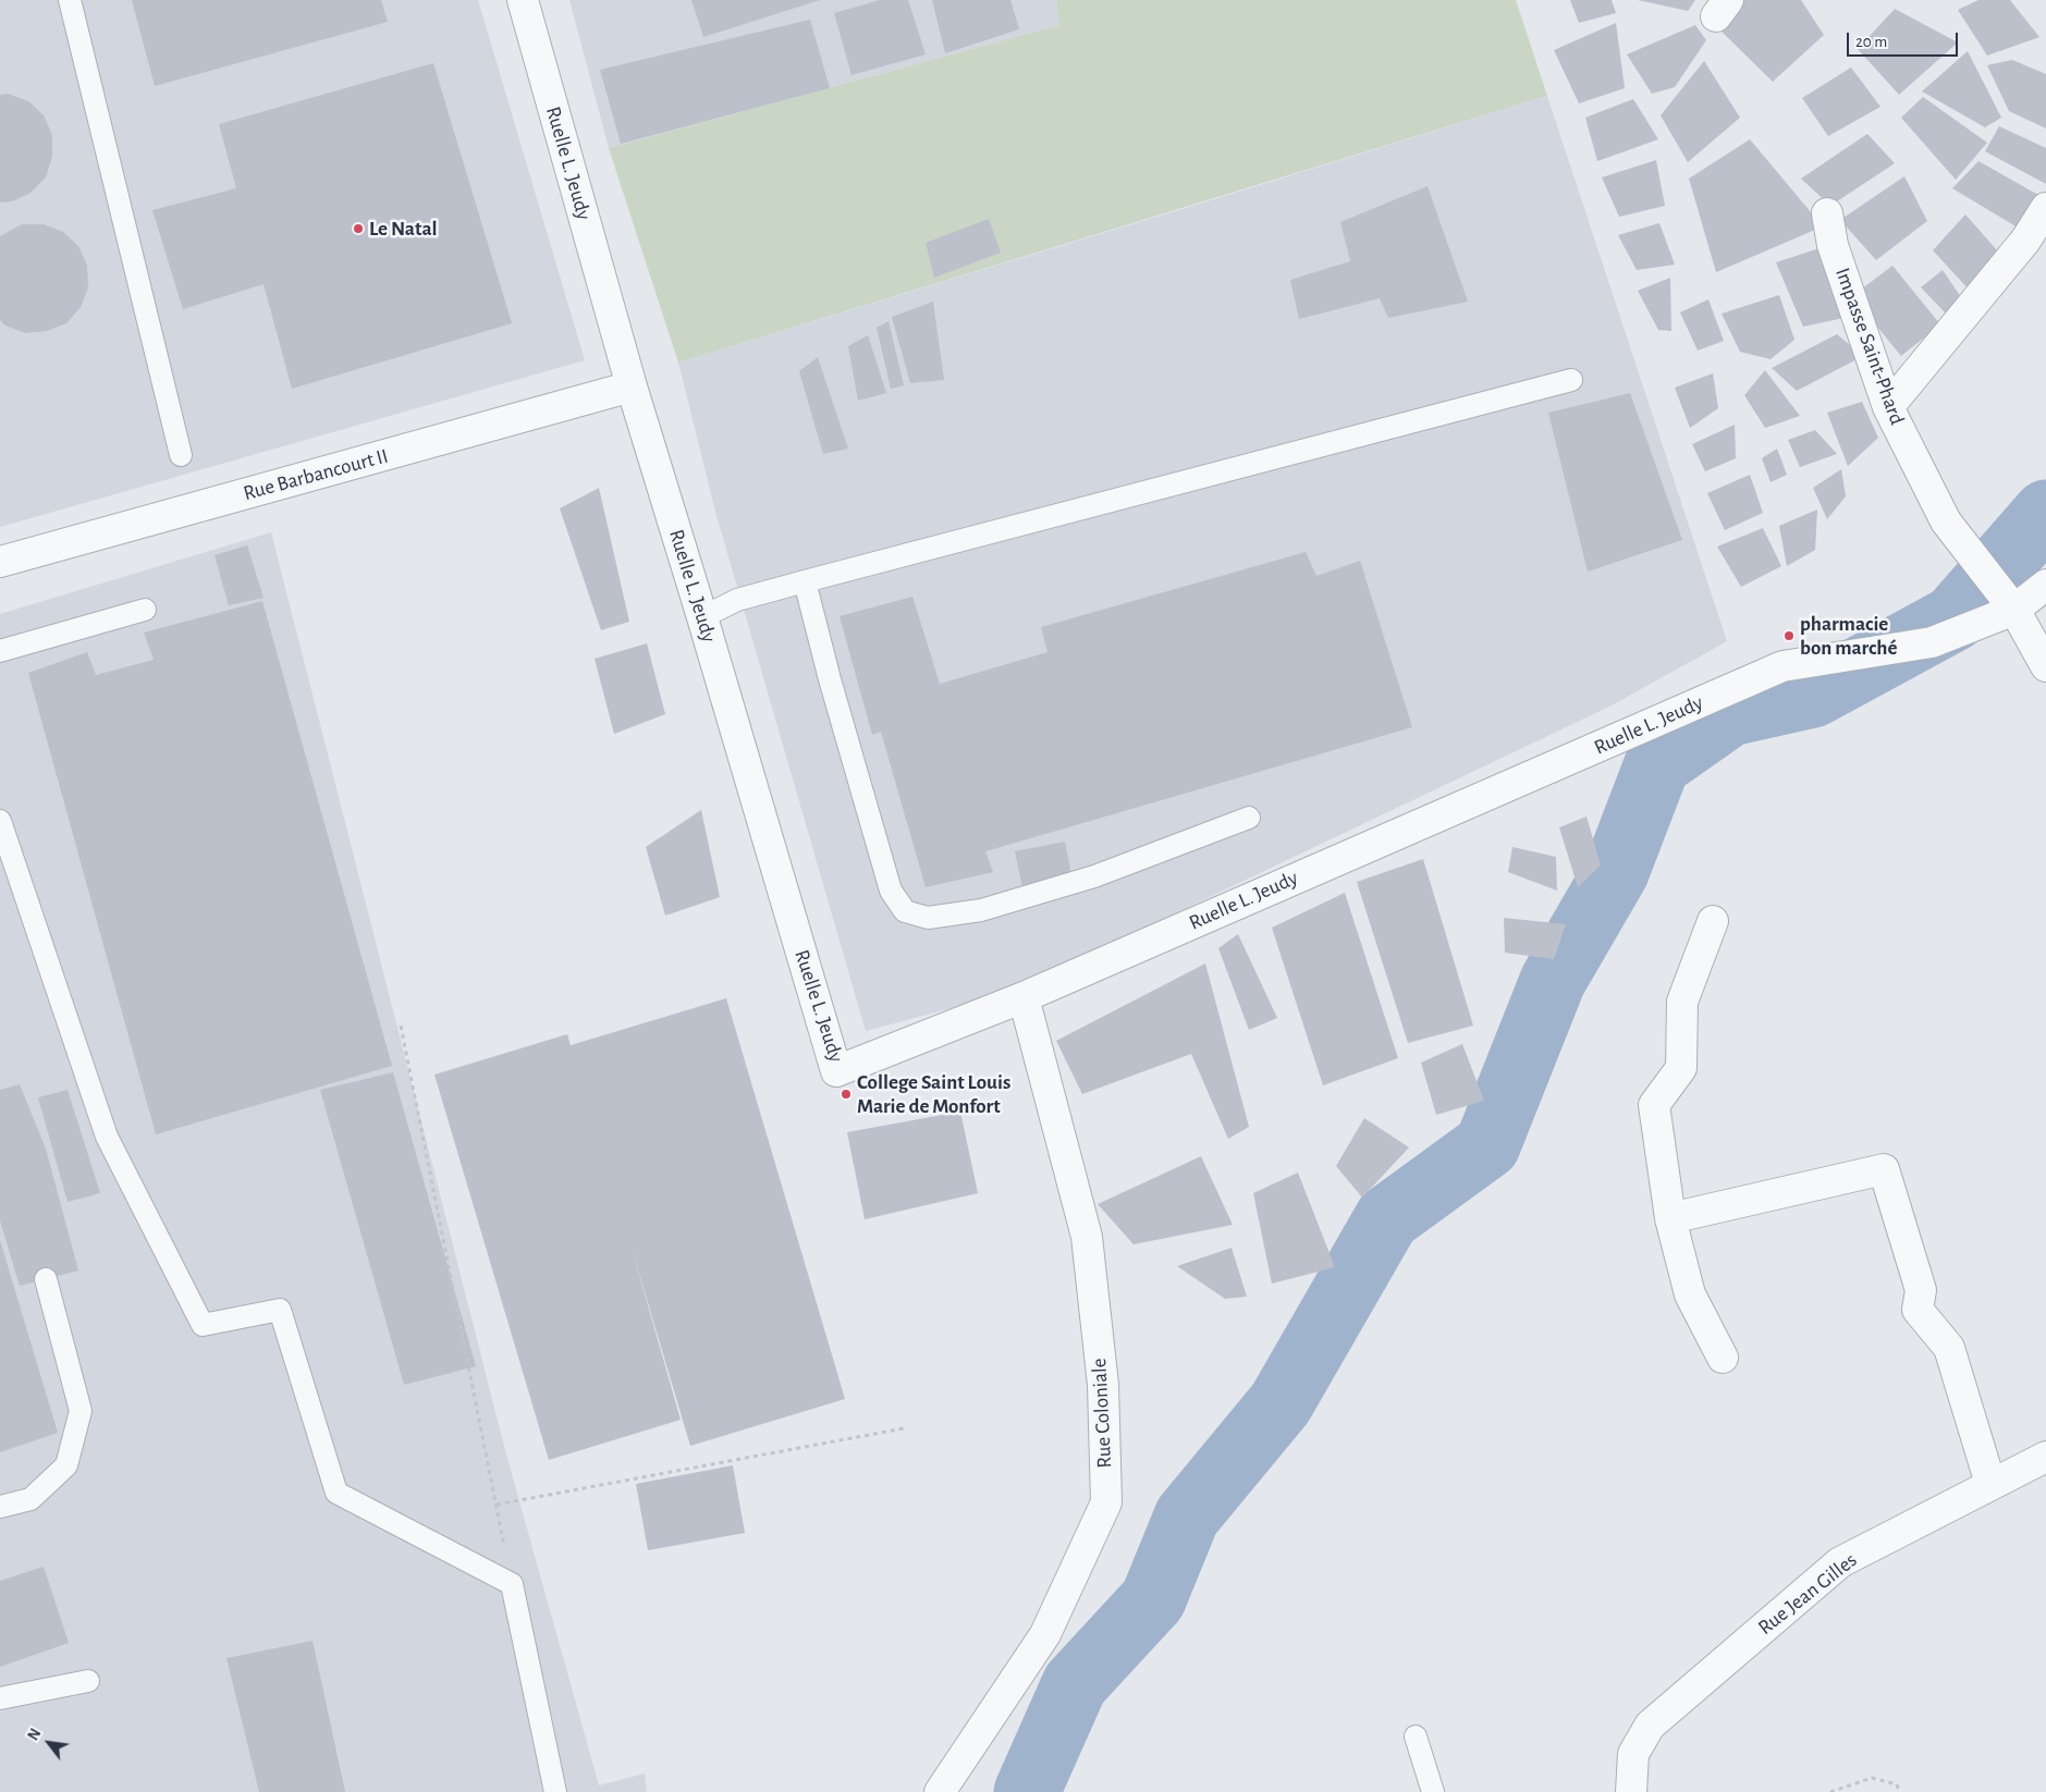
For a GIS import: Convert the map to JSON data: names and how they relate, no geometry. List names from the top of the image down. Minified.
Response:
{"streets":{"street":["Ruelle L. Jeudy","Impasse Saint-Phard","Rue Barbancourt II","Rue Coloniale","Rue Jean Gilles"]},"crossings":[["Ruelle L. Jeudy","Impasse Saint-Phard"],["Ruelle L. Jeudy","Rue Barbancourt II"],["Ruelle L. Jeudy","Rue Coloniale"]],"places":["Le Natal","pharmacie bon marché","College Saint Louis Marie de Monfort"],"scale_bar":"20 m","north":"top left"}
